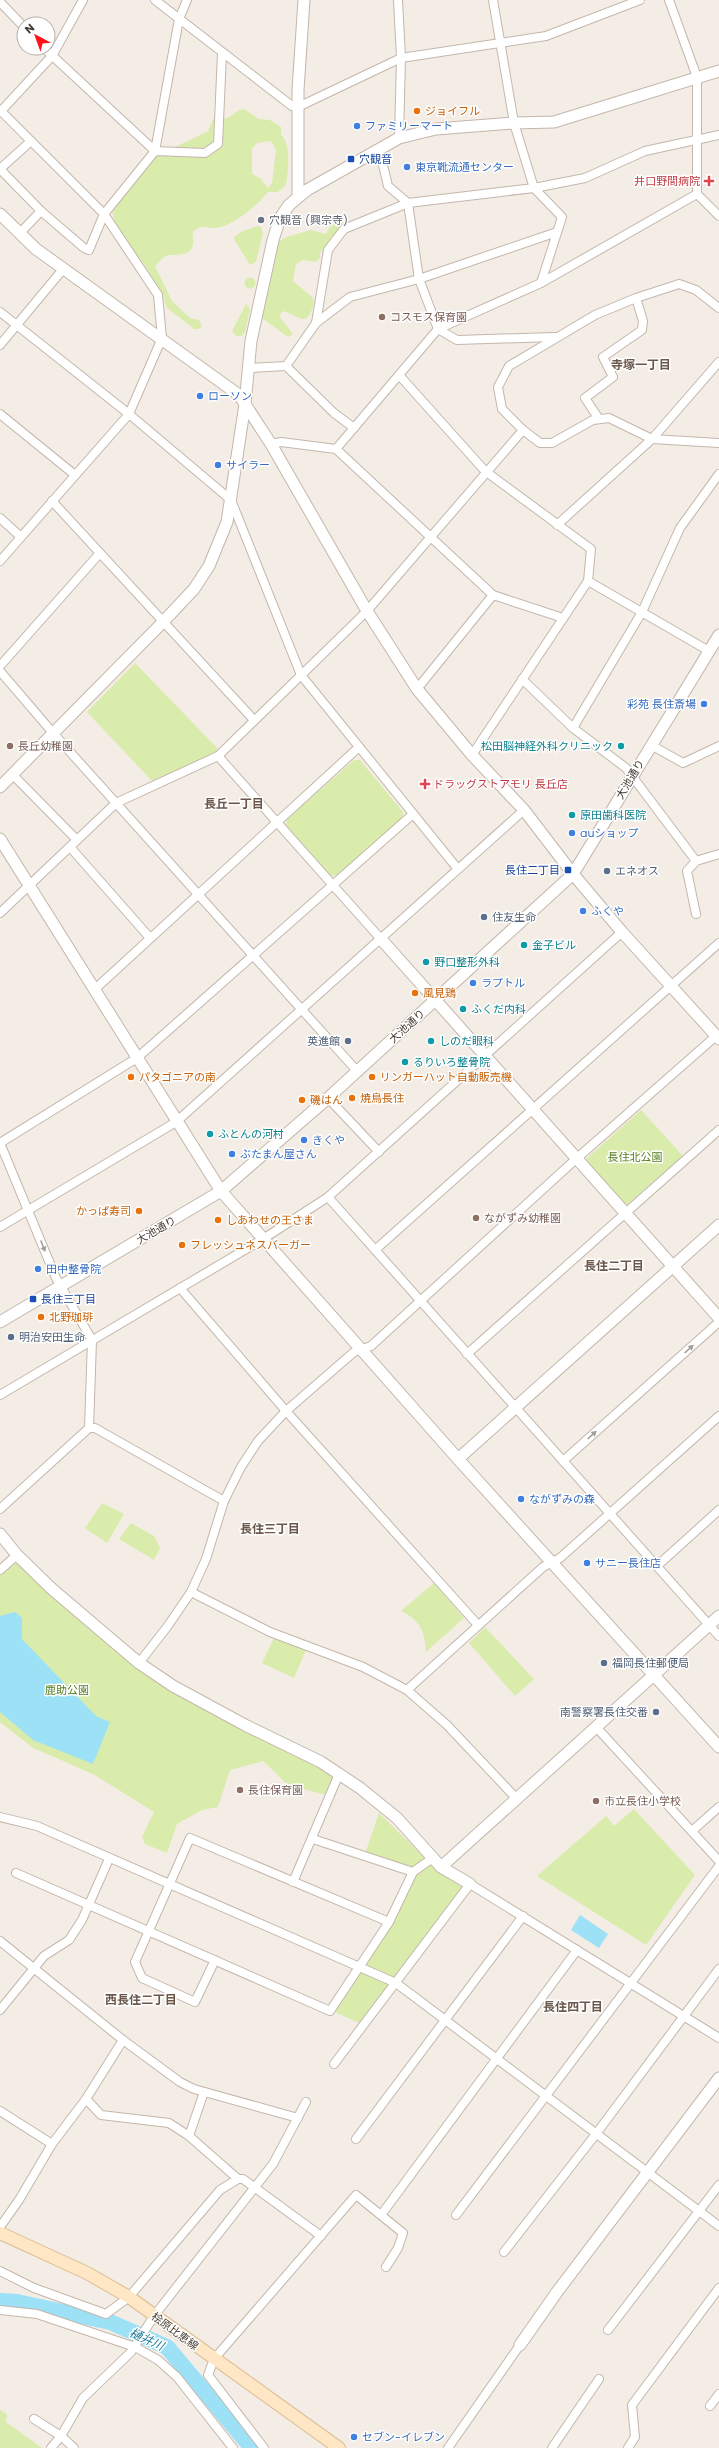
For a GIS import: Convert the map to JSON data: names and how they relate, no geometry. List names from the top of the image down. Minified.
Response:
{"streets":{"main road":["桧原比恵線"],"street":["大池通り"]},"districts":["寺塚一丁目","長丘一丁目","長住二丁目","長住三丁目","西長住二丁目","長住四丁目"],"water":["樋井川"],"parks":["長住北公園","鹿助公園"],"places":{"other":["ジョイフル","ファミリーマート","東京靴流通センター","穴観音 (興宗寺)","コスモス保育園","ローソン","サイラー","彩苑 長住斎場","長丘幼稚園","松田脳神経外科クリニック","原田歯科医院","auショップ","エネオス","ふくや","住友生命","金子ビル","野口整形外科","ラプトル","風見鶏","ふくだ内科","英進館","しのだ眼科","るりいろ整骨院","パタゴニアの南","リンガーハット自動販売機","焼鳥長住","磯はん","ふとんの河村","きくや","ぶたまん屋さん","かっぱ寿司","ながずみ幼稚園","しあわせの王さま","フレッシュネスバーガー","田中整骨院","北野珈琲","明治安田生命","ながずみの森","サニー長住店","福岡長住郵便局","南警察署長住交番","長住保育園","市立長住小学校","セブン-イレブン"],"transit":["穴観音","長住二丁目","長住三丁目"],"health":["井口野間病院","ドラッグストアモリ 長丘店"]},"north":"top left"}
